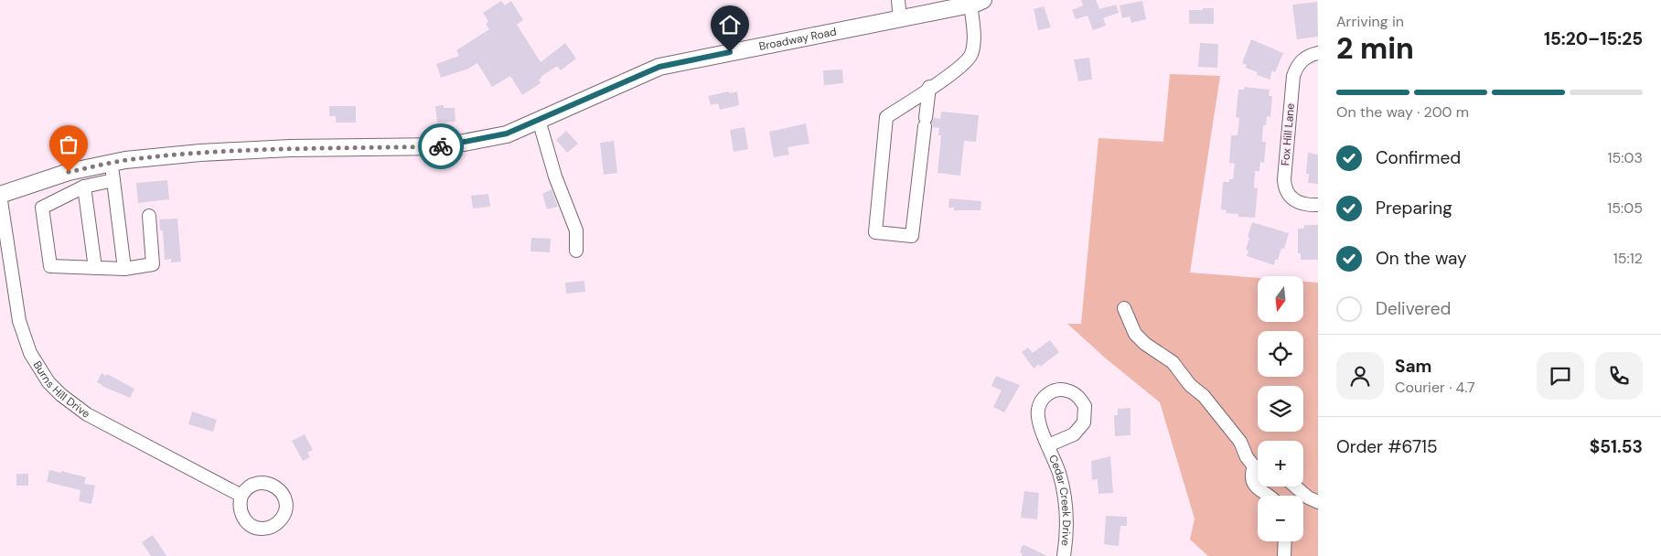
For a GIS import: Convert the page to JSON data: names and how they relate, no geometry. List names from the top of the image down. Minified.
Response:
{"streets":{"main road":["Broadway Road"],"street":["Fox Hill Lane","Burns Hill Drive","Cedar Creek Drive"]},"crossings":[["Broadway Road","Burns Hill Drive"]],"north":"bottom","page":{"heading":["2 min","Arriving in","15:20–15:25"],"panel":["Sam","Courier · 4.7","Order #6715","$51.53"],"bar":"On the way · 200 m","list":[["Confirmed","15:03"],["Preparing","15:05"],["On the way","15:12"],"Delivered"],"map_buttons":["+","−"]}}
